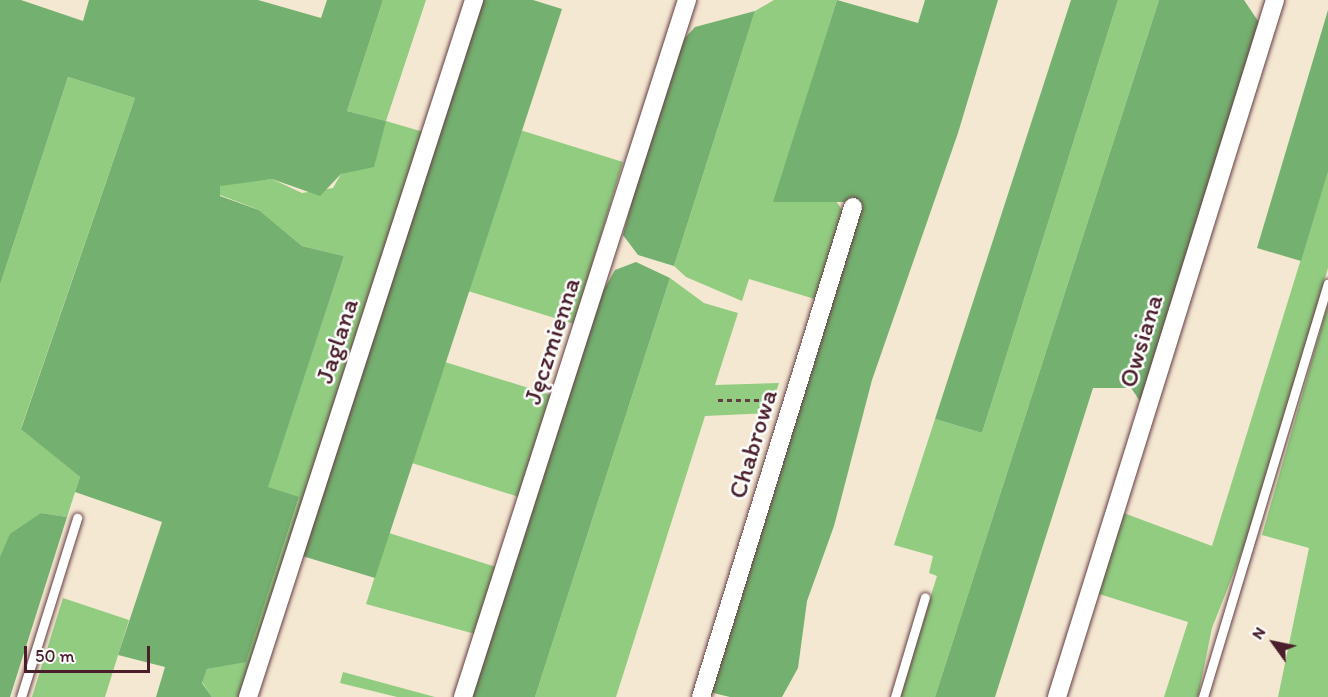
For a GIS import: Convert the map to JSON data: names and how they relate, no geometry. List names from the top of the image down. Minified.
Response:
{"streets":{"street":["Jaglana","Jęczmienna","Owsiana","Chabrowa"]},"scale_bar":"50 m","north":"top left"}
